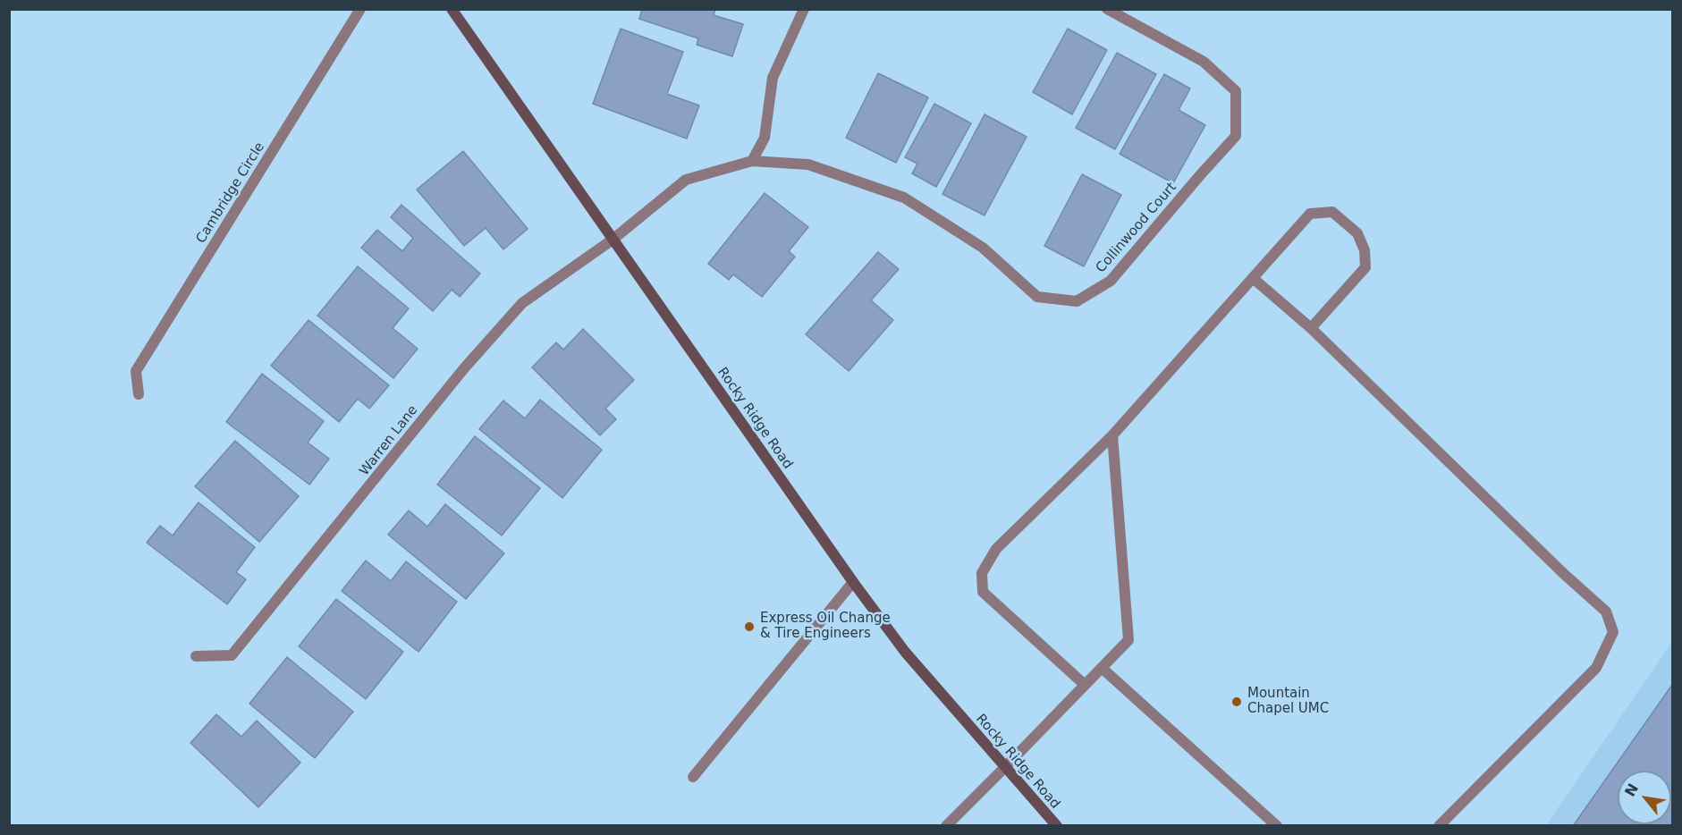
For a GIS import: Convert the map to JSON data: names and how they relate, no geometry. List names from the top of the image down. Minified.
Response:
{"streets":{"main road":["Rocky Ridge Road"],"street":["Cambridge Circle","Collinwood Court","Warren Lane"]},"crossings":[["Collinwood Court","Rocky Ridge Road"],["Collinwood Court","Warren Lane"],["Rocky Ridge Road","Warren Lane"]],"places":["Express Oil Change & Tire Engineers","Mountain Chapel UMC"],"north":"top left"}
